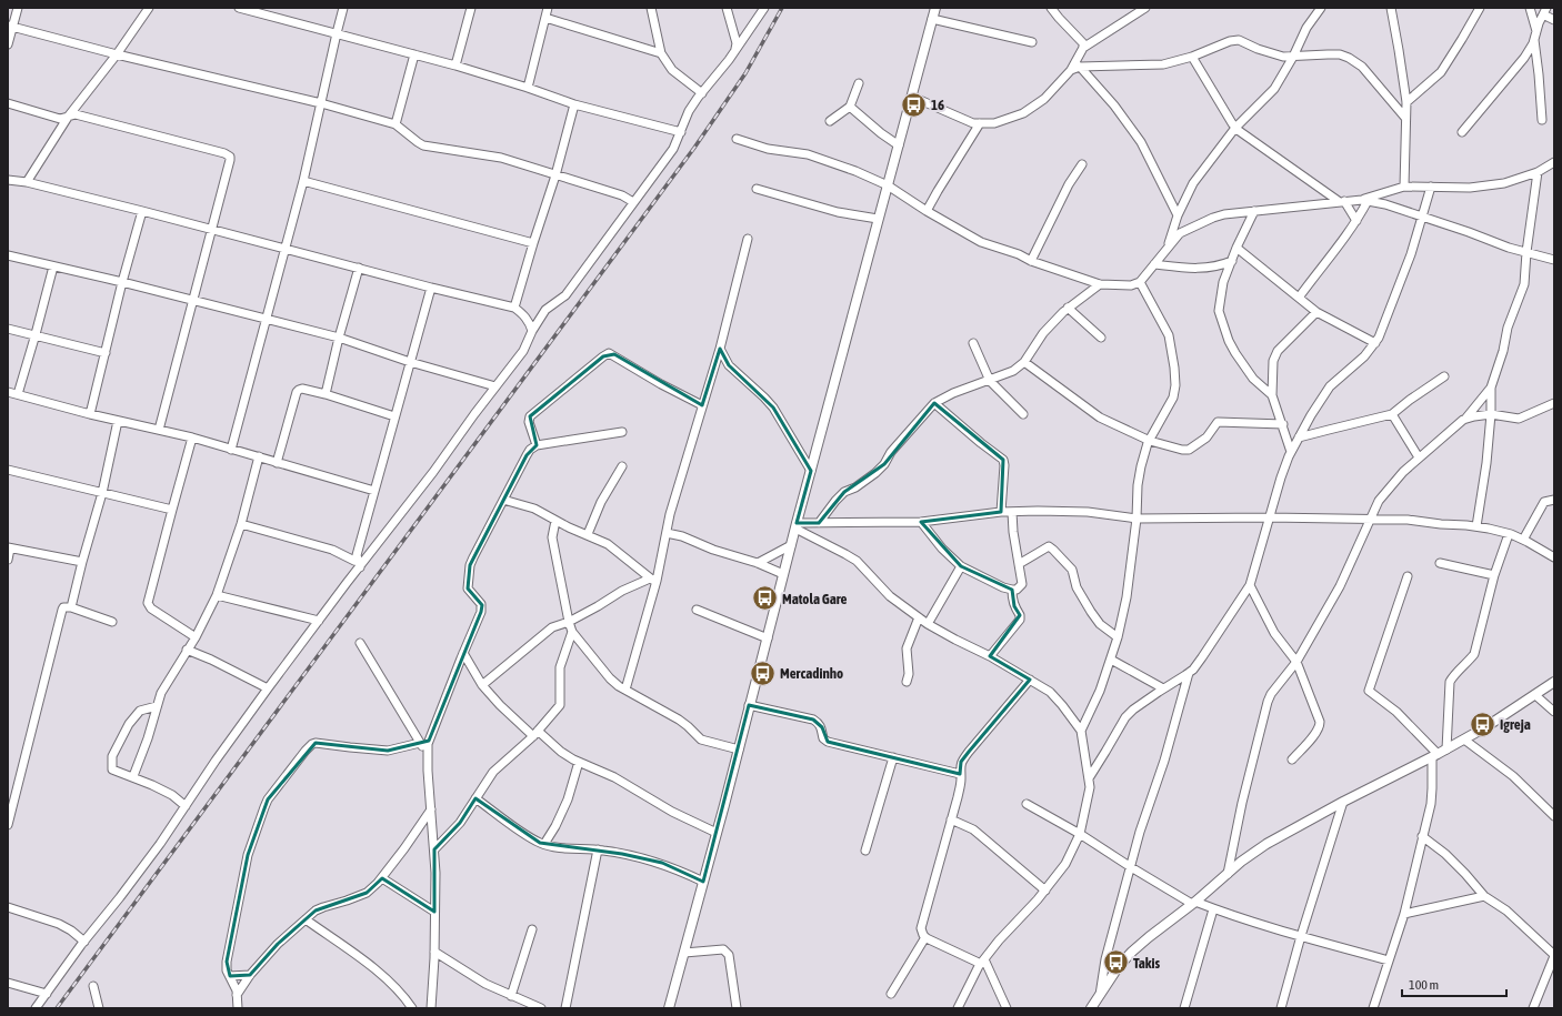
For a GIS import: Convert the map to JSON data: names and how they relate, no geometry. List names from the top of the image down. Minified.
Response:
{"places":{"bus stop":["16","Matola Gare","Mercadinho","Igreja","Takis"]},"scale_bar":"100 m"}
